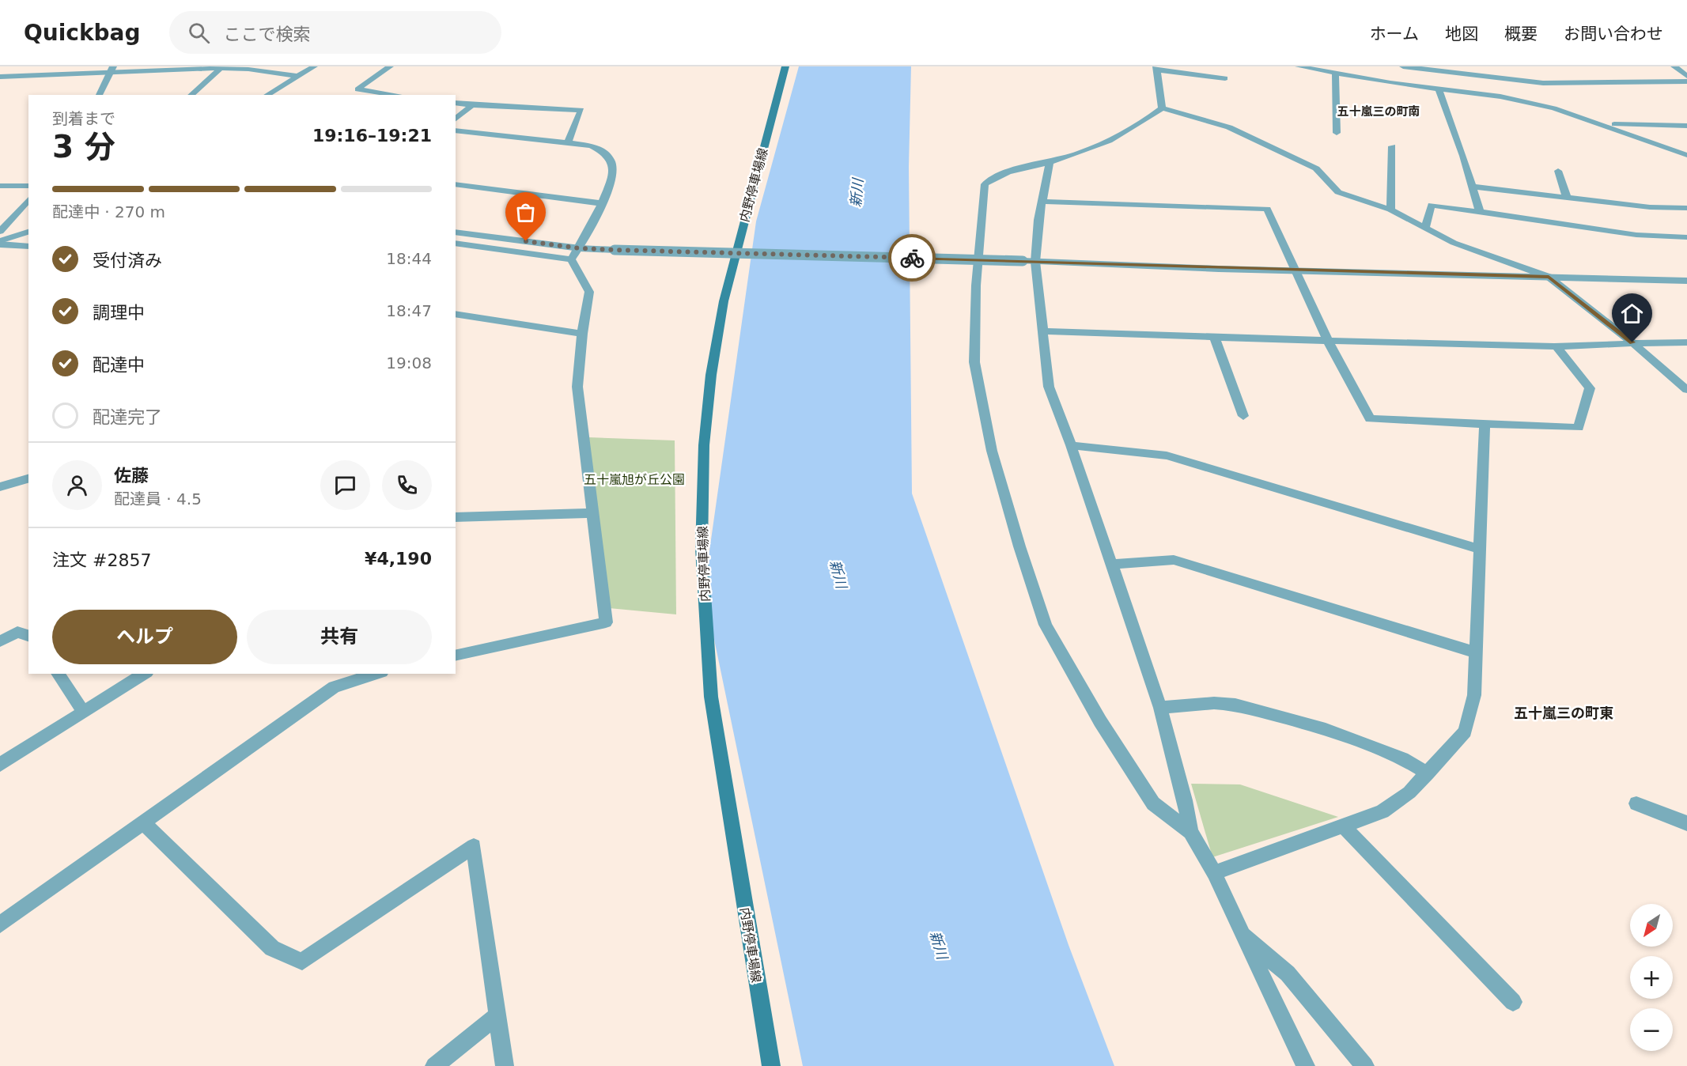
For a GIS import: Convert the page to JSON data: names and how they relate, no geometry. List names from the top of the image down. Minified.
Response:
{"streets":{"main road":["内野停車場線"]},"districts":["五十嵐三の町南","五十嵐三の町東"],"water":["新川"],"parks":["五十嵐旭が丘公園"],"north":"bottom left","page":{"header":"Quickbag","search":"ここで検索","nav":["ホーム","地図","概要","お問い合わせ"],"heading":["3 分","到着まで","19:16–19:21"],"panel":["佐藤","配達員 · 4.5","注文 #2857","¥4,190"],"bar":"配達中 · 270 m","list":[["受付済み","18:44"],["調理中","18:47"],["配達中","19:08"],"配達完了"],"buttons":["ヘルプ","共有"],"map_buttons":["+","−"]}}
